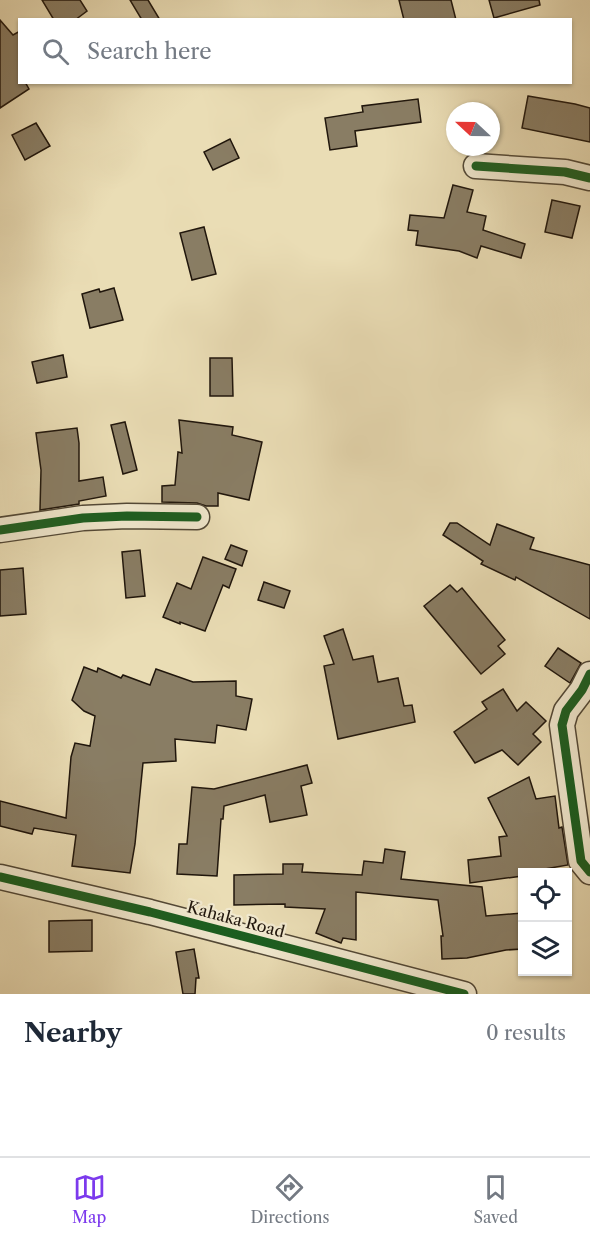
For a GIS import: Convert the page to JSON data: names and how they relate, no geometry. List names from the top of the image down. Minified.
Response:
{"streets":{"street":["Kahaka Road"]},"north":"left","page":{"search":"Search here","heading":["Nearby","0 results"],"nav":["Map","Directions","Saved"]}}
